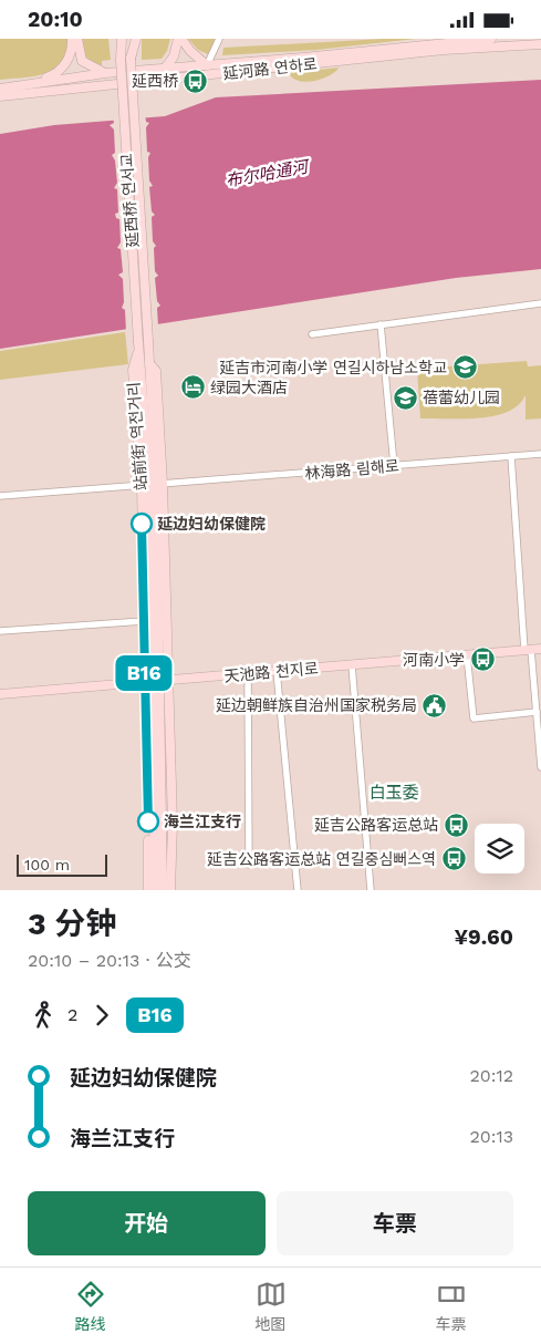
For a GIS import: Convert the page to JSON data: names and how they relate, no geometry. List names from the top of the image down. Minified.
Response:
{"streets":{"main road":["延河路 연하로","延西桥 연서교","站前街 역전거리","天池路 천지로"],"street":["林海路 림해로"]},"crossings":[["延西桥 연서교","站前街 역전거리"],["站前街 역전거리","林海路 림해로"],["站前街 역전거리","天池路 천지로"]],"districts":["白玉委"],"water":["布尔哈通河"],"places":{"bus stop":["延西桥","河南小学","延吉公路客运总站","延吉公路客运总站 연길중심뻐스역"],"school or university":["延吉市河南小学 연길시하남소학교","蓓蕾幼儿园"],"hotel":["绿园大酒店"],"other":["延边妇幼保健院","海兰江支行"],"public building":["延边朝鲜族自治州国家税务局"]},"lines":["bus line B16"],"scale_bar":"100 m","page":{"status":"20:10","on_map":"B16","scale":"100 m","heading":["3 分钟","20:10 – 20:13 · 公交","¥9.60"],"legs":["2","B16"],"list":[{"name":"延边妇幼保健院","value":"20:12"},{"name":"海兰江支行","value":"20:13"}],"buttons":["开始","车票"],"tabs":["路线","地图","车票"]}}
